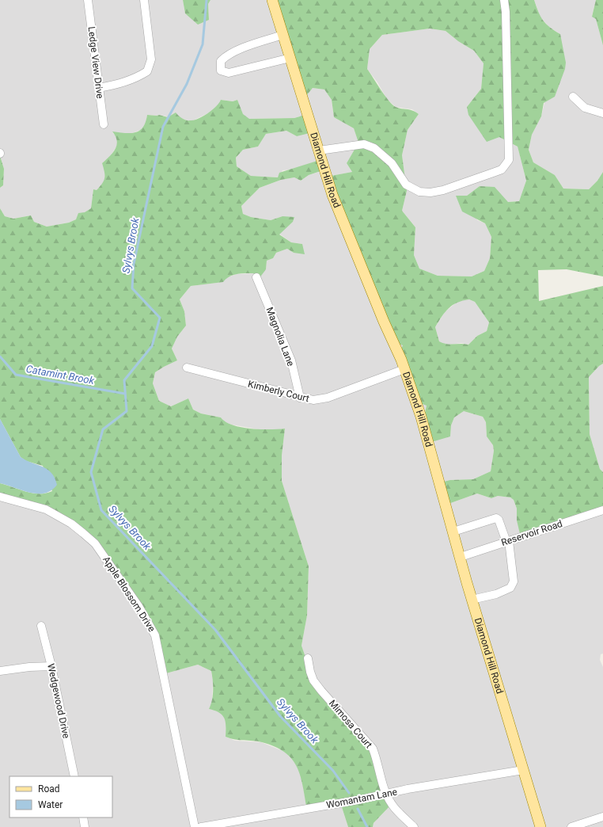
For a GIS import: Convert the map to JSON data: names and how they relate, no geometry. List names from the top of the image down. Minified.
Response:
{"streets":{"main road":["Diamond Hill Road"],"street":["Ledge View Drive","Magnolia Lane","Kimberly Court","Reservoir Road","Apple Blossom Drive","Wedgewood Drive","Mimosa Court","Womantam Lane"]},"crossings":[["Diamond Hill Road","Kimberly Court"],["Diamond Hill Road","Reservoir Road"],["Diamond Hill Road","Womantam Lane"],["Magnolia Lane","Kimberly Court"],["Mimosa Court","Womantam Lane"]],"water":["Sylvys Brook","Catamint Brook"],"legend":["Road","Water"]}
